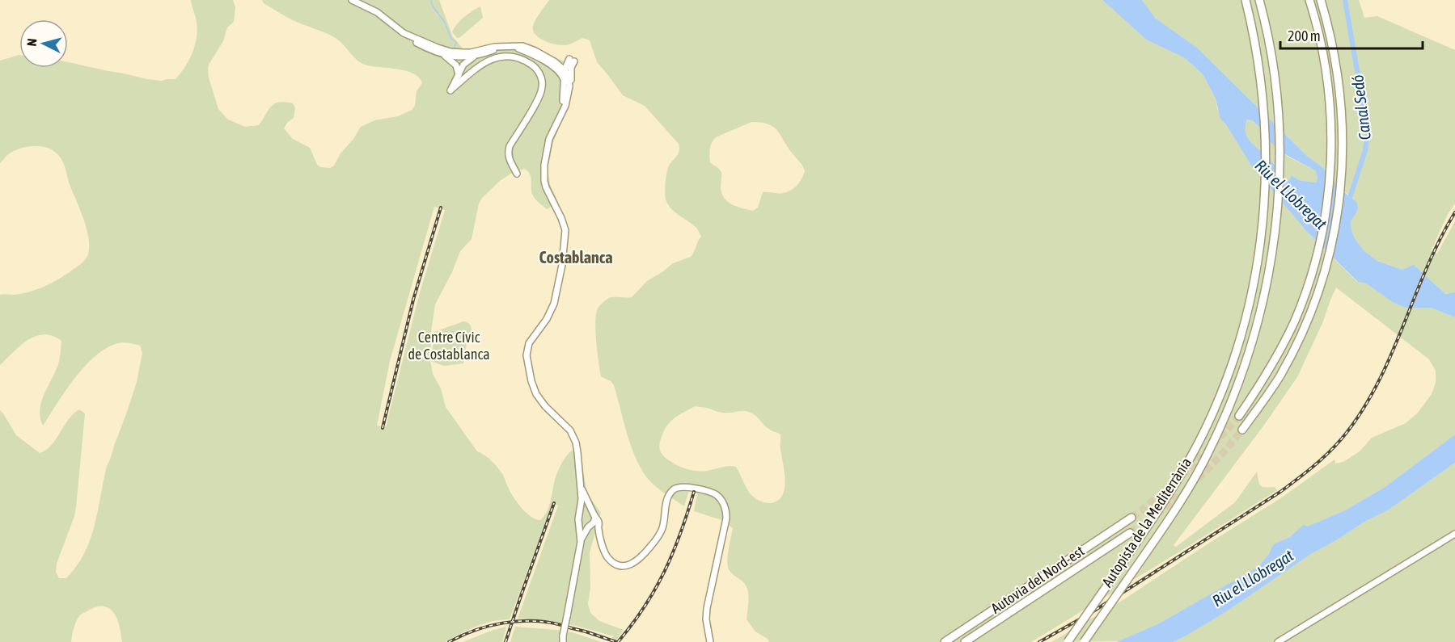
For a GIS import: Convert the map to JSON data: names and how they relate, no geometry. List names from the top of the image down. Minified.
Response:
{"streets":{"highway":["Autopista de la Mediterrània","Autovia del Nord-est"]},"districts":["Costablanca"],"water":["Canal Sedó","Riu el Llobregat"],"parks":["Centre Cívic de Costablanca"],"scale_bar":"200 m","north":"left"}
